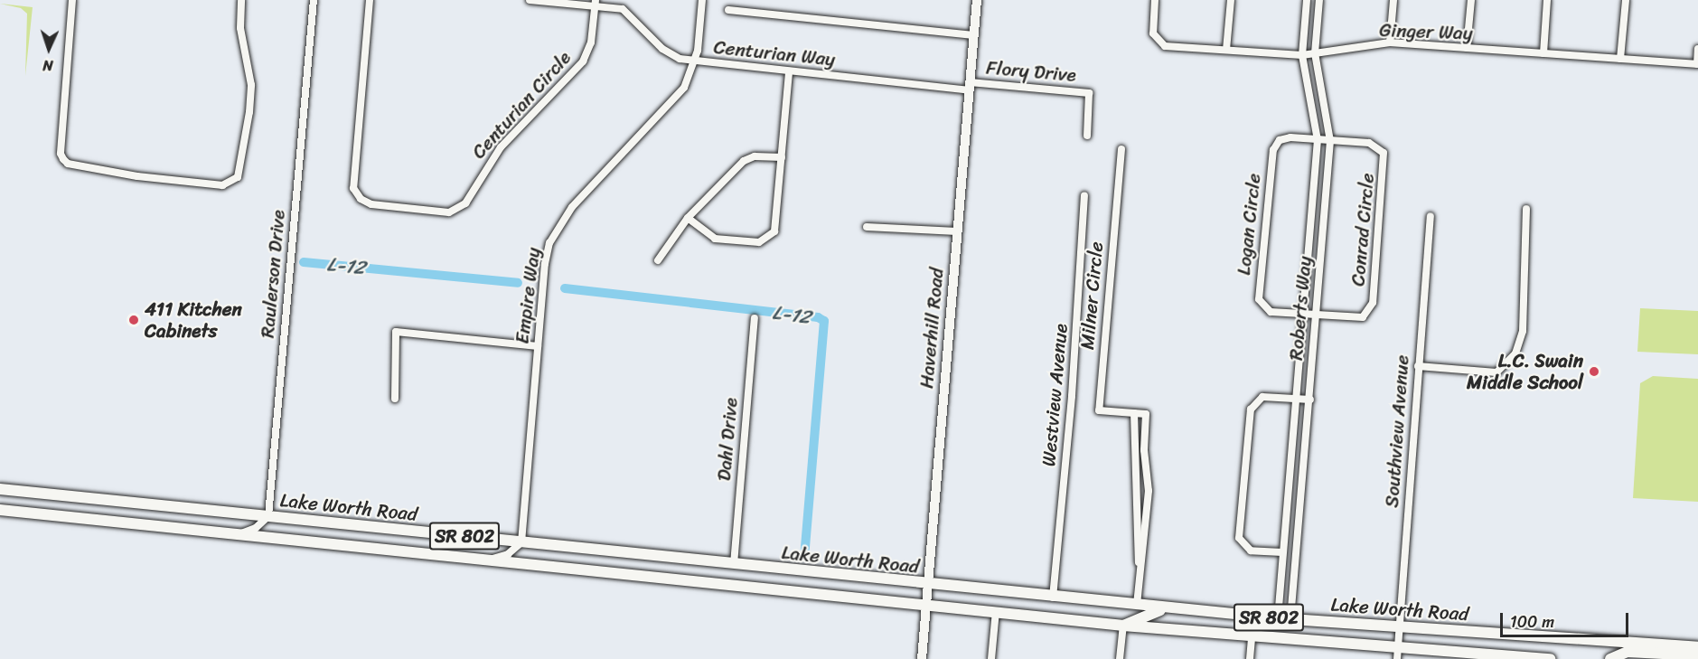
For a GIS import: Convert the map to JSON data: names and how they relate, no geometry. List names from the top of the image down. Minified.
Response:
{"streets":{"main road":["Lake Worth Road","SR 802"],"street":["Ginger Way","Centurian Way","Flory Drive","Centurian Circle","Logan Circle","Conrad Circle","Raulerson Drive","Empire Way","Milner Circle","Roberts Way","Haverhill Road","Westview Avenue","Southview Avenue","Dahl Drive"]},"crossings":[["Ginger Way","Roberts Way"],["Centurian Way","Flory Drive"],["Centurian Way","Centurian Circle"],["Centurian Way","Empire Way"],["Centurian Way","Haverhill Road"],["Flory Drive","Haverhill Road"],["Logan Circle","Conrad Circle"],["Logan Circle","Roberts Way"],["Conrad Circle","Roberts Way"],["Raulerson Drive","Lake Worth Road"],["Empire Way","Lake Worth Road"],["Milner Circle","Lake Worth Road"],["Roberts Way","Lake Worth Road"],["Haverhill Road","Lake Worth Road"],["Westview Avenue","Lake Worth Road"],["Southview Avenue","Lake Worth Road"],["Dahl Drive","Lake Worth Road"]],"water":["L-12"],"places":["411 Kitchen Cabinets","L.C. Swain Middle School"],"scale_bar":"100 m","north":"bottom"}
